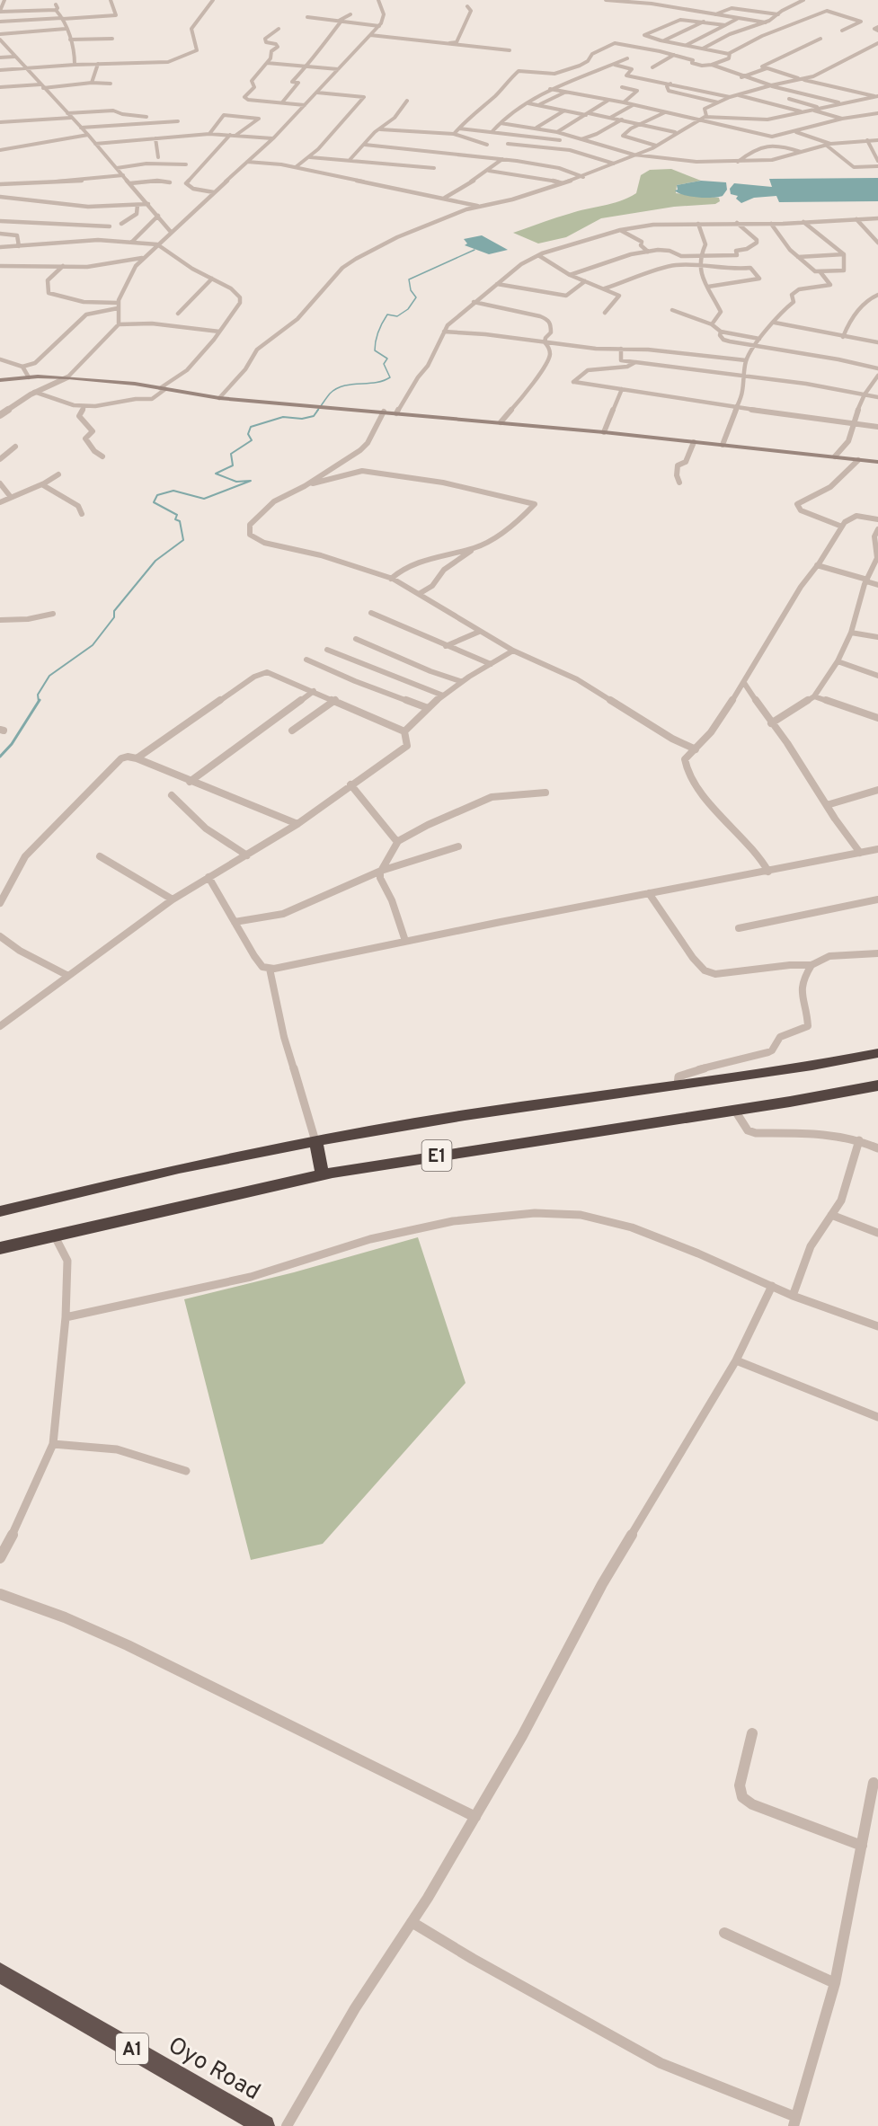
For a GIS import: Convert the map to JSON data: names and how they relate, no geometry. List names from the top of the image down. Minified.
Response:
{"streets":{"highway":["E1","A1","Oyo Road"]}}
